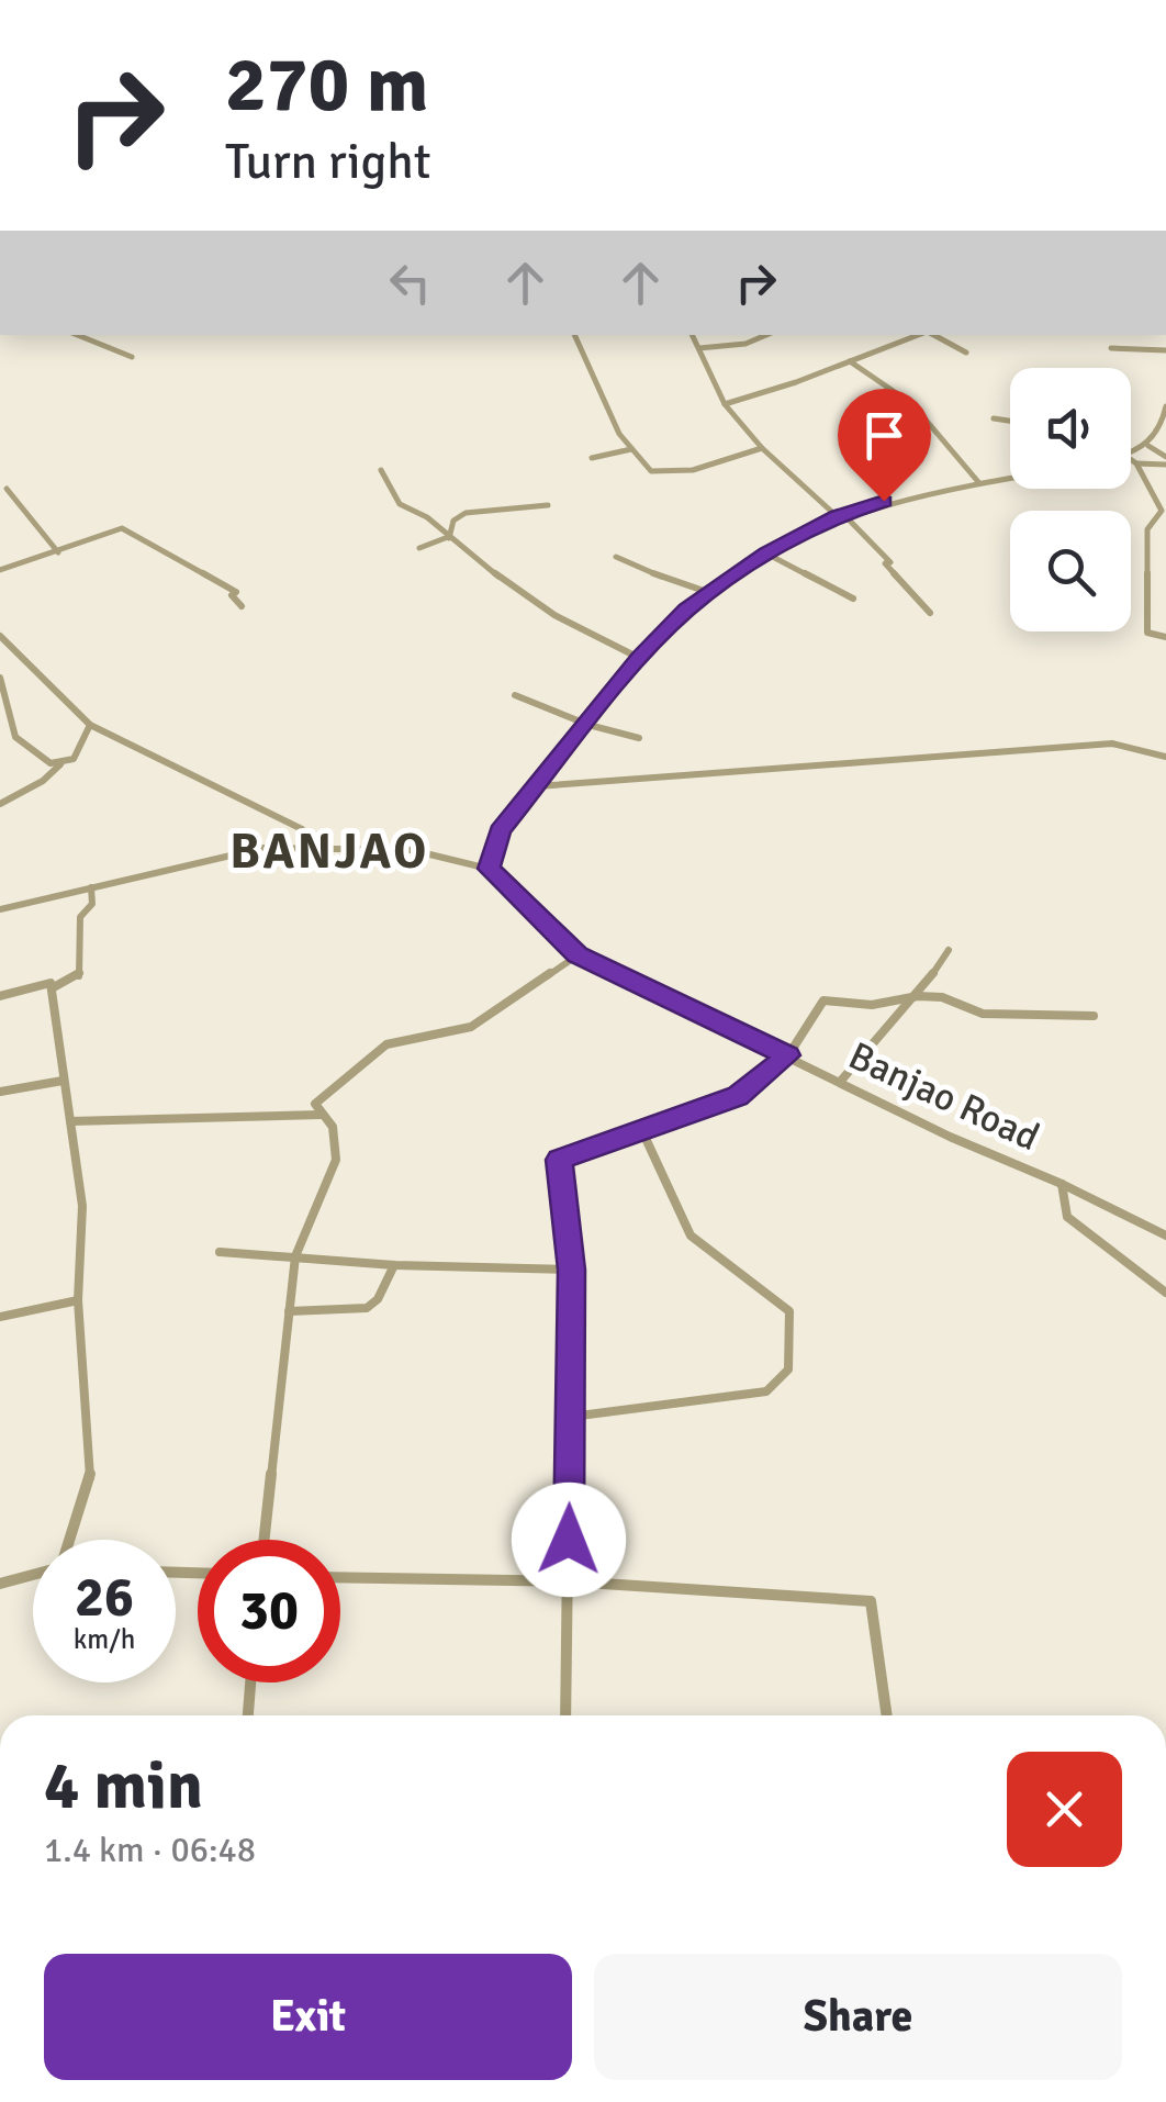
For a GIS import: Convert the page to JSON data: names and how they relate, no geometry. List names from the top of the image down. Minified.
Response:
{"streets":{"street":["Banjao Road"]},"districts":["BANJAO"],"page":{"turn":["270 m","Turn right"],"speed":"26 km/h","limit":"30","heading":["4 min","1.4 km · 06:48"],"buttons":["Exit","Share"]}}
